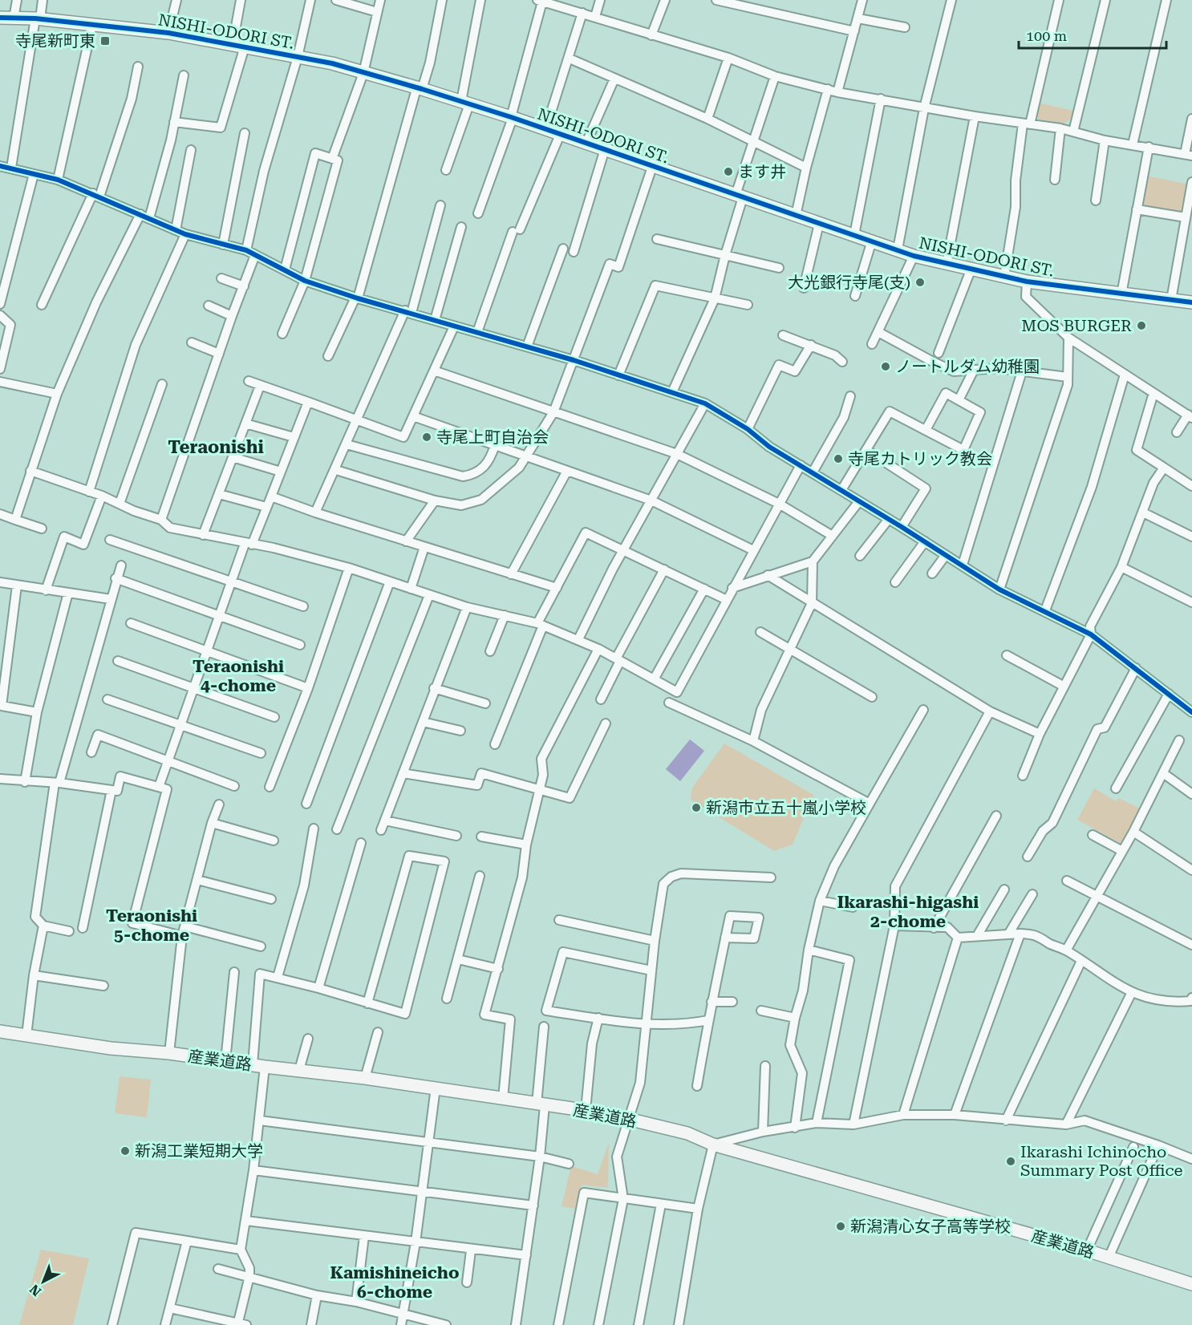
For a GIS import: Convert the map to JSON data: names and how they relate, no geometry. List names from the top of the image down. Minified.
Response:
{"streets":{"street":["NISHI-ODORI ST.","産業道路"]},"districts":["Teraonishi","Teraonishi 4-chome","Ikarashi-higashi 2-chome","Teraonishi 5-chome","Kamishineicho 6-chome"],"places":{"transit":["寺尾新町東"],"other":["ます井","大光銀行寺尾(支)","MOS BURGER","ノートルダム幼稚園","寺尾上町自治会","寺尾カトリック教会","新潟市立五十嵐小学校","新潟工業短期大学","Ikarashi Ichinocho Summary Post Office","新潟清心女子高等学校"]},"scale_bar":"100 m","north":"bottom left"}
